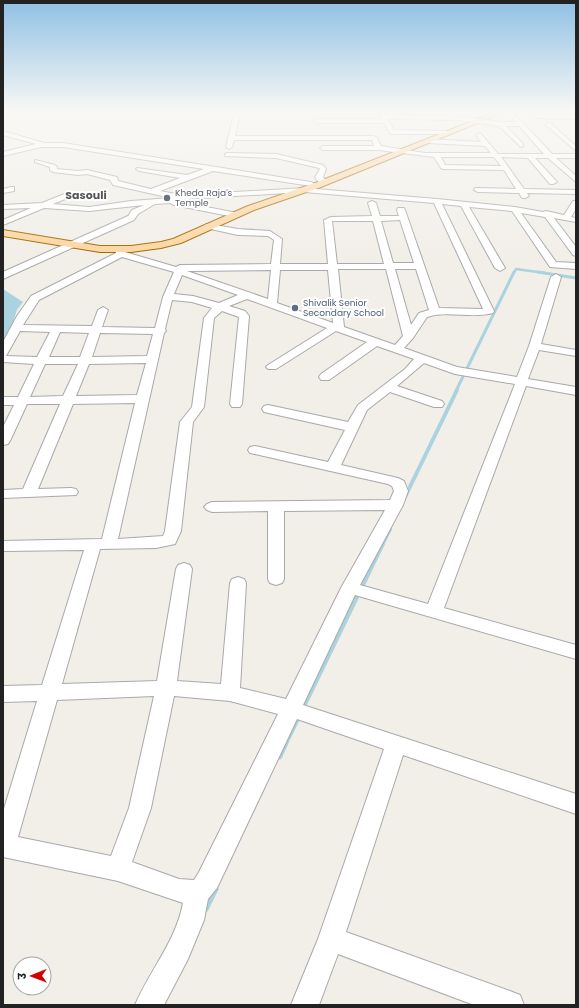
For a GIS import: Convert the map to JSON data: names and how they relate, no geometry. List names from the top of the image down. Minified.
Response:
{"districts":["Sasouli"],"places":["Kheda Raja's Temple","Shivalik Senior Secondary School"],"north":"left"}
